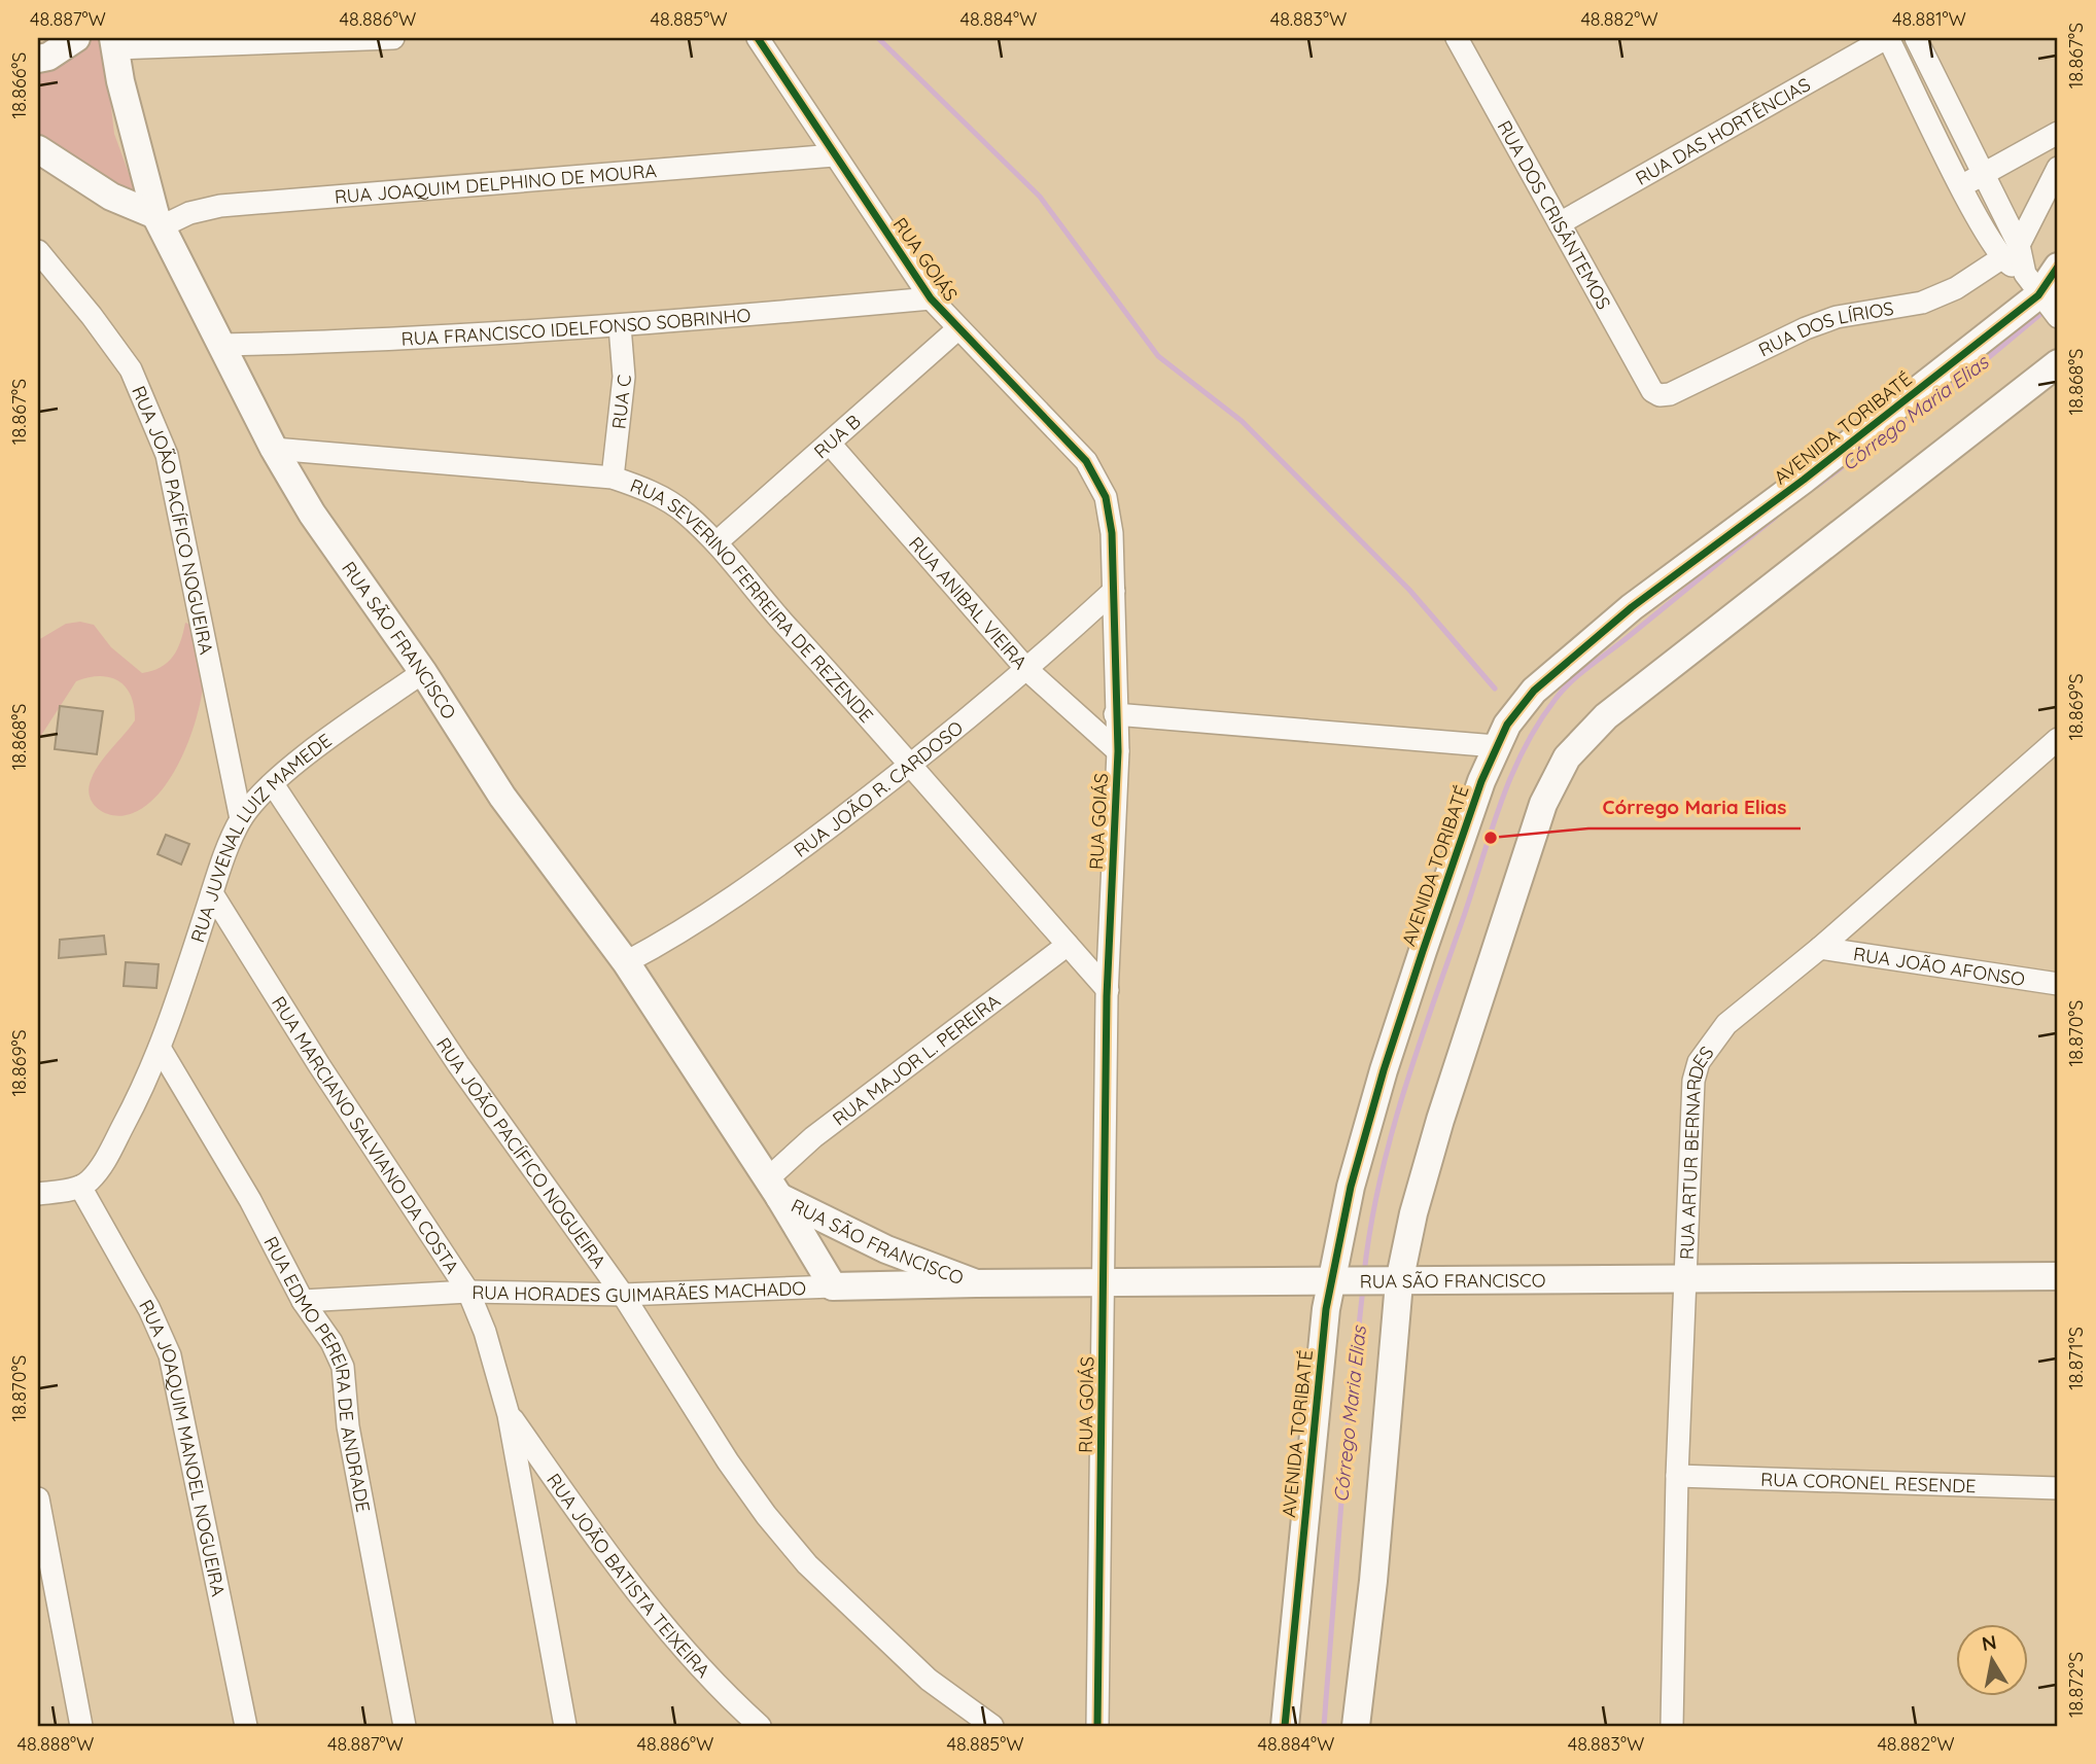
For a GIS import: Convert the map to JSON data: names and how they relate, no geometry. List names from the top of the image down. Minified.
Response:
{"streets":{"street":["RUA DAS HORTÊNCIAS","RUA JOAQUIM DELPHINO DE MOURA","RUA DOS CRISÂNTEMOS","RUA GOIÁS","RUA FRANCISCO IDELFONSO SOBRINHO","RUA DOS LÍRIOS","RUA C","AVENIDA TORIBATÉ","RUA B","RUA JOÃO PACÍFICO NOGUEIRA","RUA ANIBAL VIEIRA","RUA SEVERINO FERREIRA DE REZENDE","RUA SÃO FRANCISCO","RUA JOÃO R. CARDOSO","RUA JUVENAL LUIZ MAMEDE","RUA JOÃO AFONSO","RUA MAJOR L. PEREIRA","RUA MARCIANO SALVIANO DA COSTA","RUA ARTUR BERNARDES","RUA HORADES GUIMARÃES MACHADO","RUA EDMO PEREIRA DE ANDRADE","RUA JOAQUIM MANOEL NOGUEIRA","RUA CORONEL RESENDE","RUA JOÃO BATISTA TEIXEIRA"]},"crossings":[["RUA DAS HORTÊNCIAS","RUA DOS CRISÂNTEMOS"],["RUA JOAQUIM DELPHINO DE MOURA","RUA GOIÁS"],["RUA JOAQUIM DELPHINO DE MOURA","RUA SÃO FRANCISCO"],["RUA DOS CRISÂNTEMOS","RUA DOS LÍRIOS"],["RUA GOIÁS","RUA FRANCISCO IDELFONSO SOBRINHO"],["RUA GOIÁS","RUA B"],["RUA GOIÁS","RUA ANIBAL VIEIRA"],["RUA GOIÁS","RUA SEVERINO FERREIRA DE REZENDE"],["RUA GOIÁS","RUA SÃO FRANCISCO"],["RUA GOIÁS","RUA JOÃO R. CARDOSO"],["RUA FRANCISCO IDELFONSO SOBRINHO","RUA C"],["RUA FRANCISCO IDELFONSO SOBRINHO","RUA SÃO FRANCISCO"],["RUA C","RUA SEVERINO FERREIRA DE REZENDE"],["AVENIDA TORIBATÉ","RUA SÃO FRANCISCO"],["RUA B","RUA ANIBAL VIEIRA"],["RUA B","RUA SEVERINO FERREIRA DE REZENDE"],["RUA JOÃO PACÍFICO NOGUEIRA","RUA JUVENAL LUIZ MAMEDE"],["RUA JOÃO PACÍFICO NOGUEIRA","RUA HORADES GUIMARÃES MACHADO"],["RUA ANIBAL VIEIRA","RUA JOÃO R. CARDOSO"],["RUA SEVERINO FERREIRA DE REZENDE","RUA SÃO FRANCISCO"],["RUA SEVERINO FERREIRA DE REZENDE","RUA JOÃO R. CARDOSO"],["RUA SEVERINO FERREIRA DE REZENDE","RUA MAJOR L. PEREIRA"],["RUA SÃO FRANCISCO","RUA JOÃO R. CARDOSO"],["RUA SÃO FRANCISCO","RUA JUVENAL LUIZ MAMEDE"],["RUA SÃO FRANCISCO","RUA MAJOR L. PEREIRA"],["RUA SÃO FRANCISCO","RUA ARTUR BERNARDES"],["RUA SÃO FRANCISCO","RUA HORADES GUIMARÃES MACHADO"],["RUA JUVENAL LUIZ MAMEDE","RUA MARCIANO SALVIANO DA COSTA"],["RUA JUVENAL LUIZ MAMEDE","RUA EDMO PEREIRA DE ANDRADE"],["RUA JUVENAL LUIZ MAMEDE","RUA JOAQUIM MANOEL NOGUEIRA"],["RUA JOÃO AFONSO","RUA ARTUR BERNARDES"],["RUA MARCIANO SALVIANO DA COSTA","RUA HORADES GUIMARÃES MACHADO"],["RUA MARCIANO SALVIANO DA COSTA","RUA JOÃO BATISTA TEIXEIRA"],["RUA ARTUR BERNARDES","RUA CORONEL RESENDE"],["RUA HORADES GUIMARÃES MACHADO","RUA EDMO PEREIRA DE ANDRADE"]],"water":["Córrego Maria Elias"],"places":["Córrego Maria Elias"],"north":"top","coordinates":["48.887°W","48.886°W","48.885°W","48.884°W","48.883°W","48.882°W","48.881°W","18.867°S","18.866°S","18.868°S","18.869°S","18.870°S","18.871°S","18.872°S","48.888°W"]}
